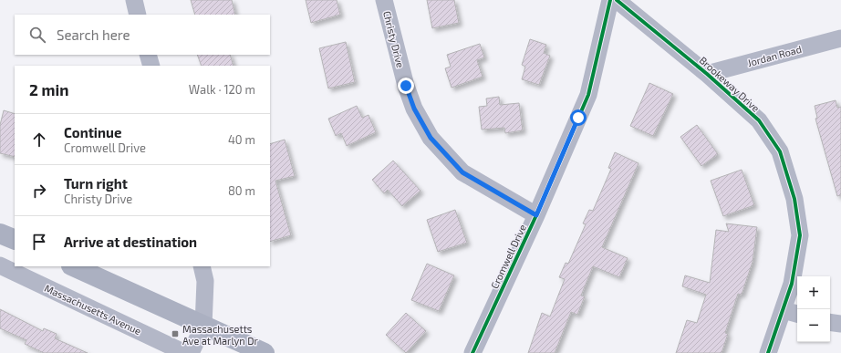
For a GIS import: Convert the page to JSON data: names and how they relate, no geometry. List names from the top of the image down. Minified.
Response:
{"streets":{"street":["Christy Drive","Jordan Road","Brookeway Drive","Cromwell Drive","Massachusetts Avenue"]},"crossings":[["Christy Drive","Cromwell Drive"],["Jordan Road","Brookeway Drive"]],"places":{"transit":["Massachusetts Ave at Marlyn Dr"]},"page":{"search":"Search here","heading":["2 min","Walk · 120 m"],"list":[["Continue","Cromwell Drive","40 m"],["Turn right","Christy Drive","80 m"],"Arrive at destination"],"map_buttons":["+","−"]}}
